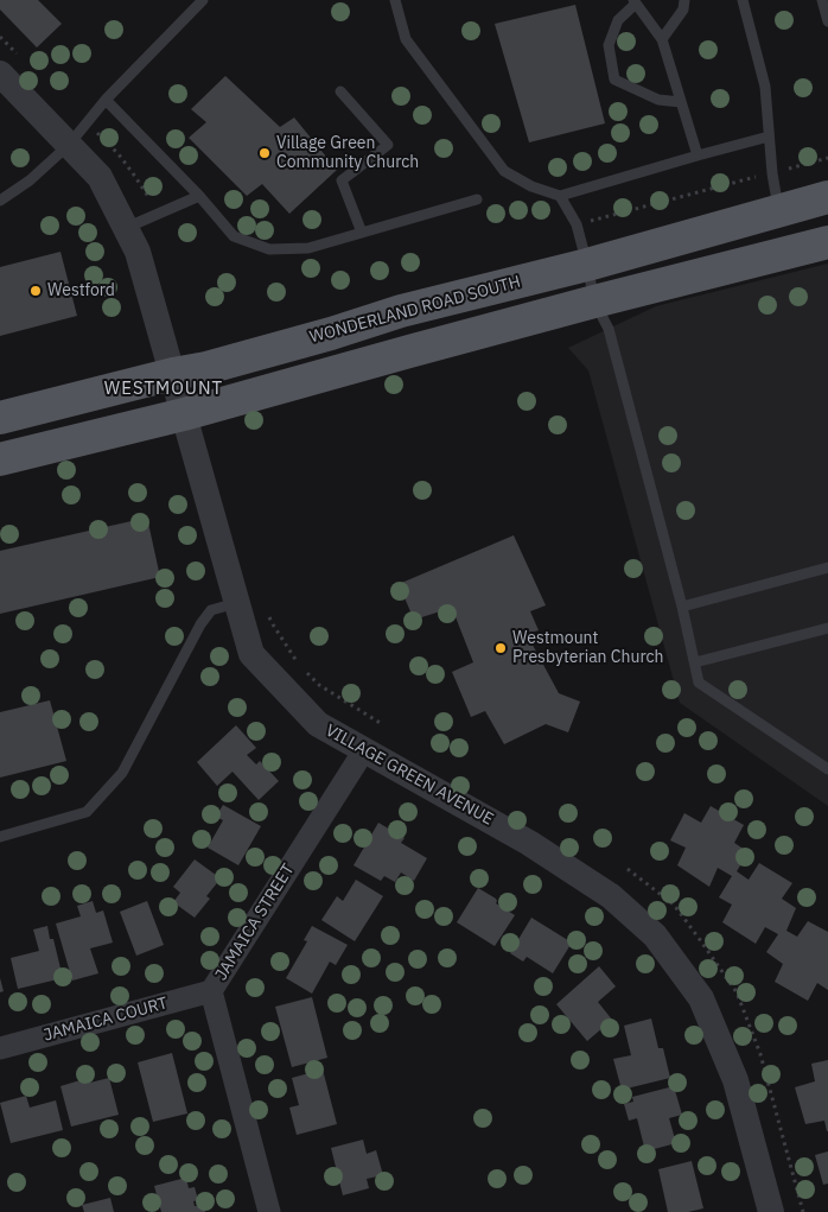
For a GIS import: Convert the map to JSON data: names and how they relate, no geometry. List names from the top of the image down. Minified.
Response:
{"streets":{"main road":["WONDERLAND ROAD SOUTH"],"street":["VILLAGE GREEN AVENUE","JAMAICA STREET","JAMAICA COURT"]},"crossings":[["WONDERLAND ROAD SOUTH","VILLAGE GREEN AVENUE"],["VILLAGE GREEN AVENUE","JAMAICA STREET"],["JAMAICA STREET","JAMAICA COURT"]],"districts":["WESTMOUNT"],"places":["Village Green Community Church","Westford","Westmount Presbyterian Church"]}
